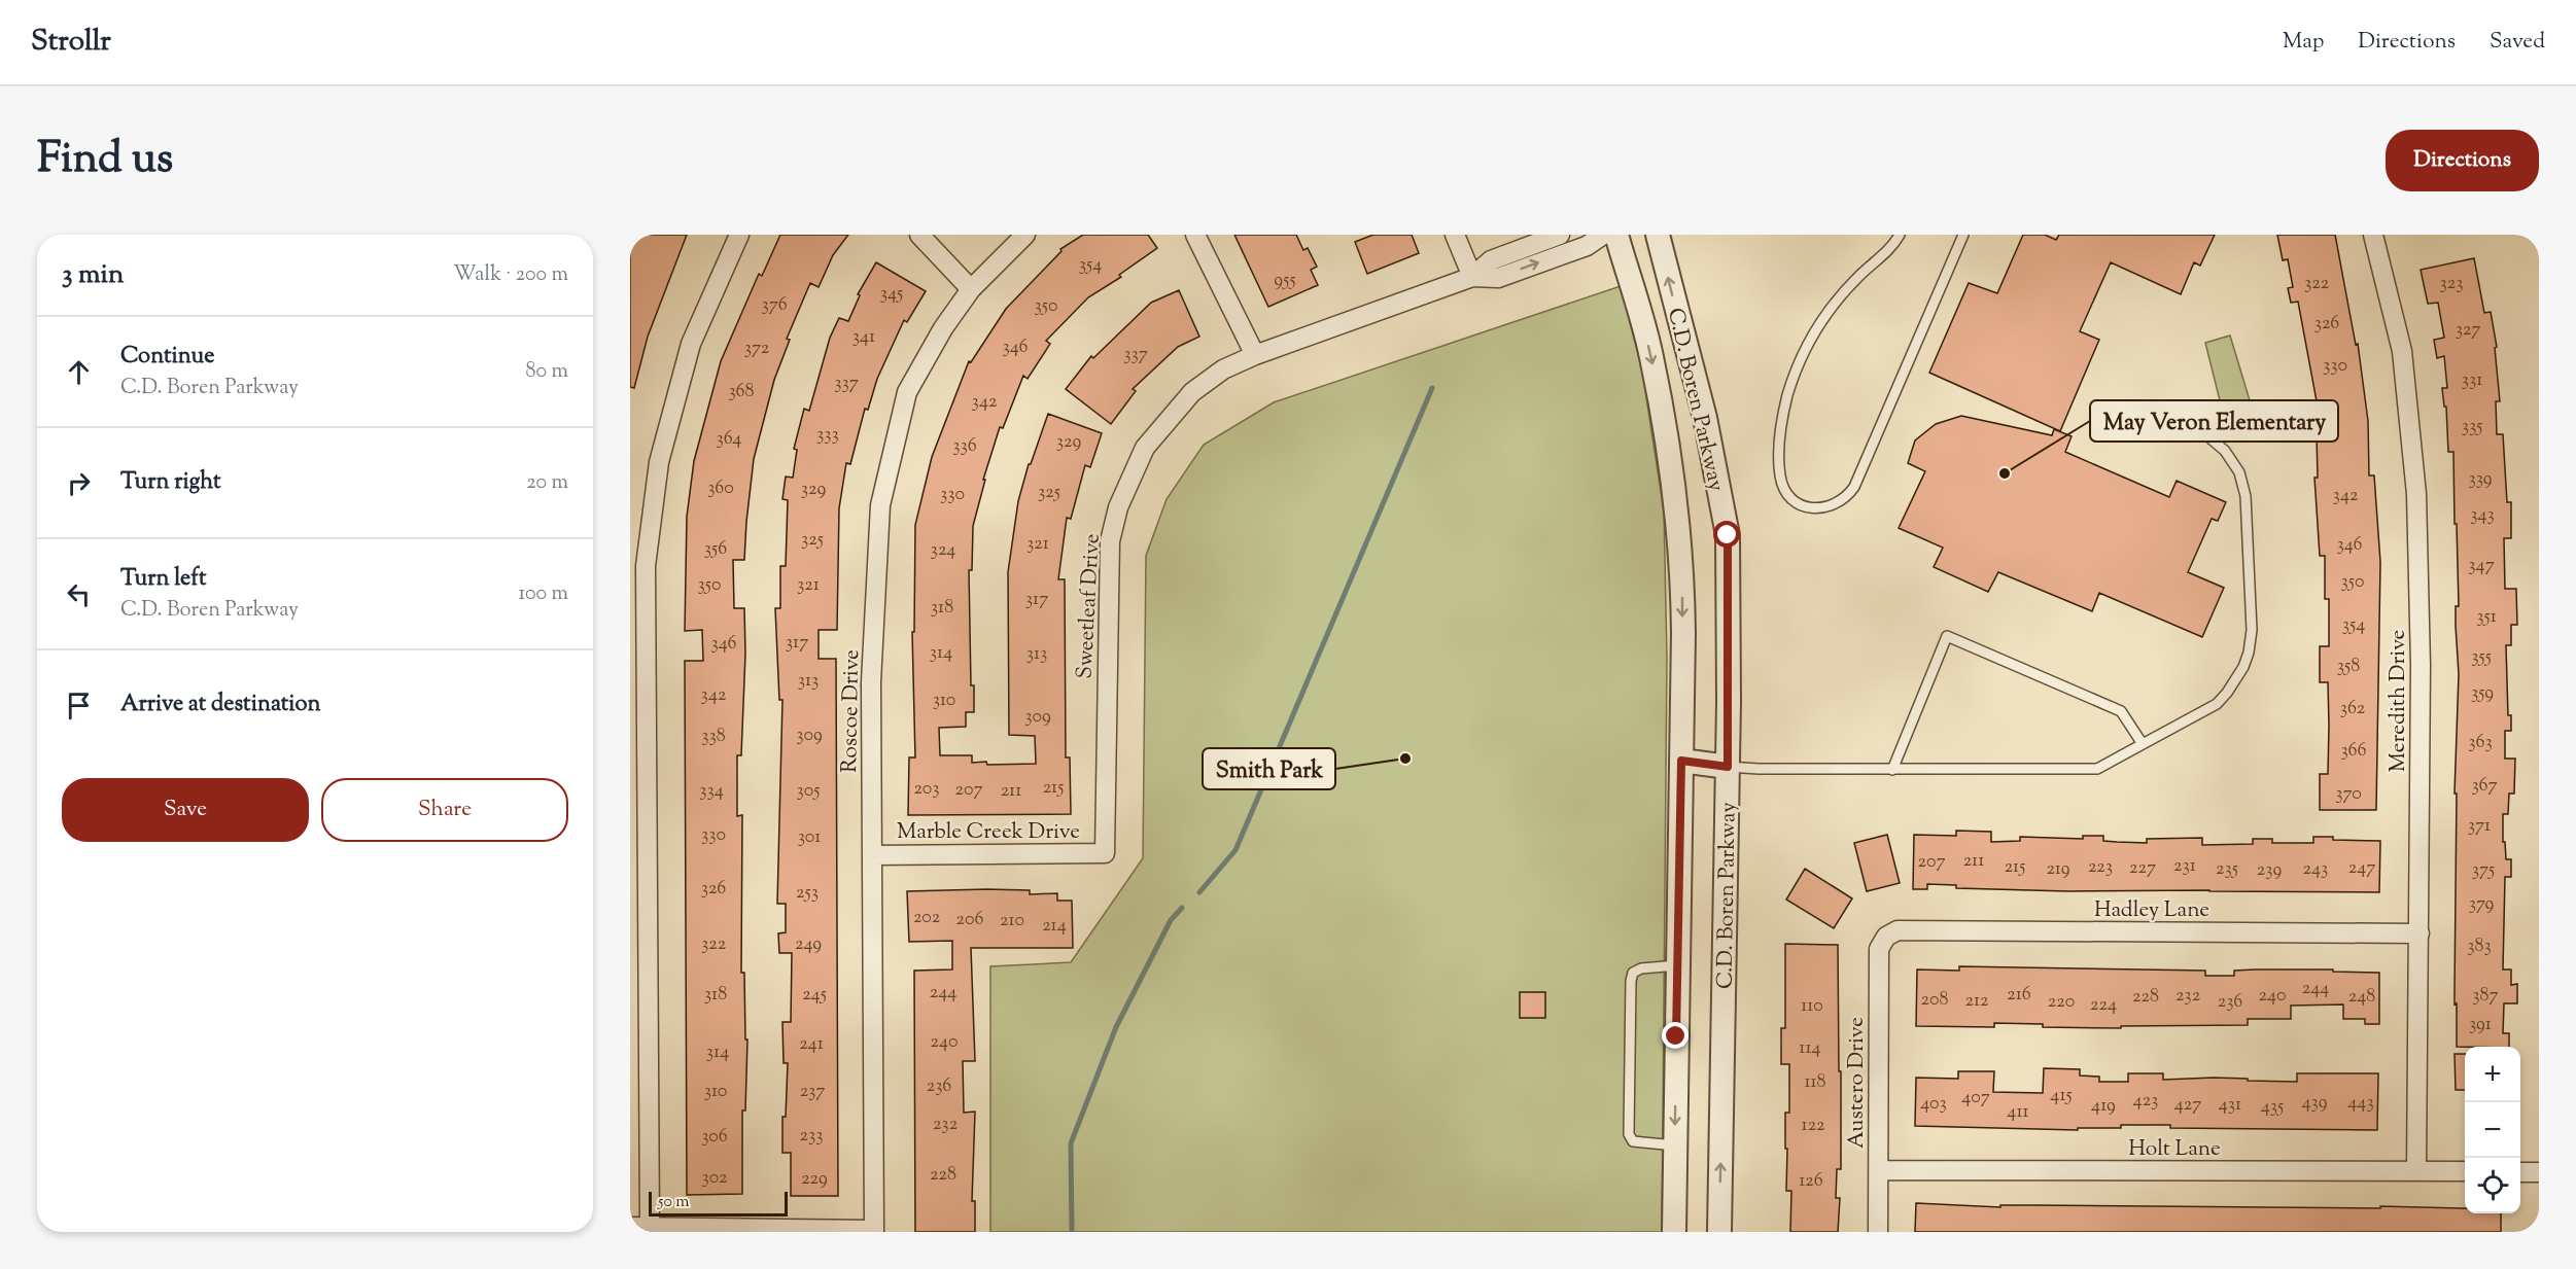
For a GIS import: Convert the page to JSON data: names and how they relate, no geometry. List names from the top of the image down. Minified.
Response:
{"streets":{"street":["C.D. Boren Parkway","Sweetleaf Drive","Meredith Drive","Roscoe Drive","Marble Creek Drive","Hadley Lane","Austero Drive","Holt Lane"]},"crossings":[["Sweetleaf Drive","Marble Creek Drive"],["Meredith Drive","Hadley Lane"],["Meredith Drive","Holt Lane"],["Roscoe Drive","Marble Creek Drive"],["Hadley Lane","Austero Drive"],["Austero Drive","Holt Lane"]],"places":["May Veron Elementary","Smith Park"],"house_numbers":["354","955","322","323","345","376","350","326","327","341","346","372","337","330","331","337","368","342","335","333","364","329","336","339","360","329","325","330","342","343","325","321","346","356","324","347","350","350","321","317","318","351","354","317","346","314","313","355","358","313","359","342","310","362","309","309","338","363","366","367","215","203","207","334","305","211","370","371","330","301","211","207","231","215","223","227","247","219","235","243","239","375","326","253","379","202","206","210","214","322","249","383","244","244","318","245","216","232","240","387","228","248","208","212","220","236","224","110","391","240","241","114","314","118","236","310","237","415","407","423","439","443","403","427","431","419","435","411","232","122","233","306","228","302","229","126"],"scale_bar":"50 m","page":{"header":"Strollr","nav":["Map","Directions","Saved"],"title":"Find us","buttons":["Directions",["Save","Share"]],"heading":["3 min","Walk · 200 m"],"list":[["Continue","C.D. Boren Parkway","80 m"],["Turn right","20 m"],["Turn left","C.D. Boren Parkway","100 m"],"Arrive at destination"],"map_buttons":["+","−"],"scale":"50 m"}}
